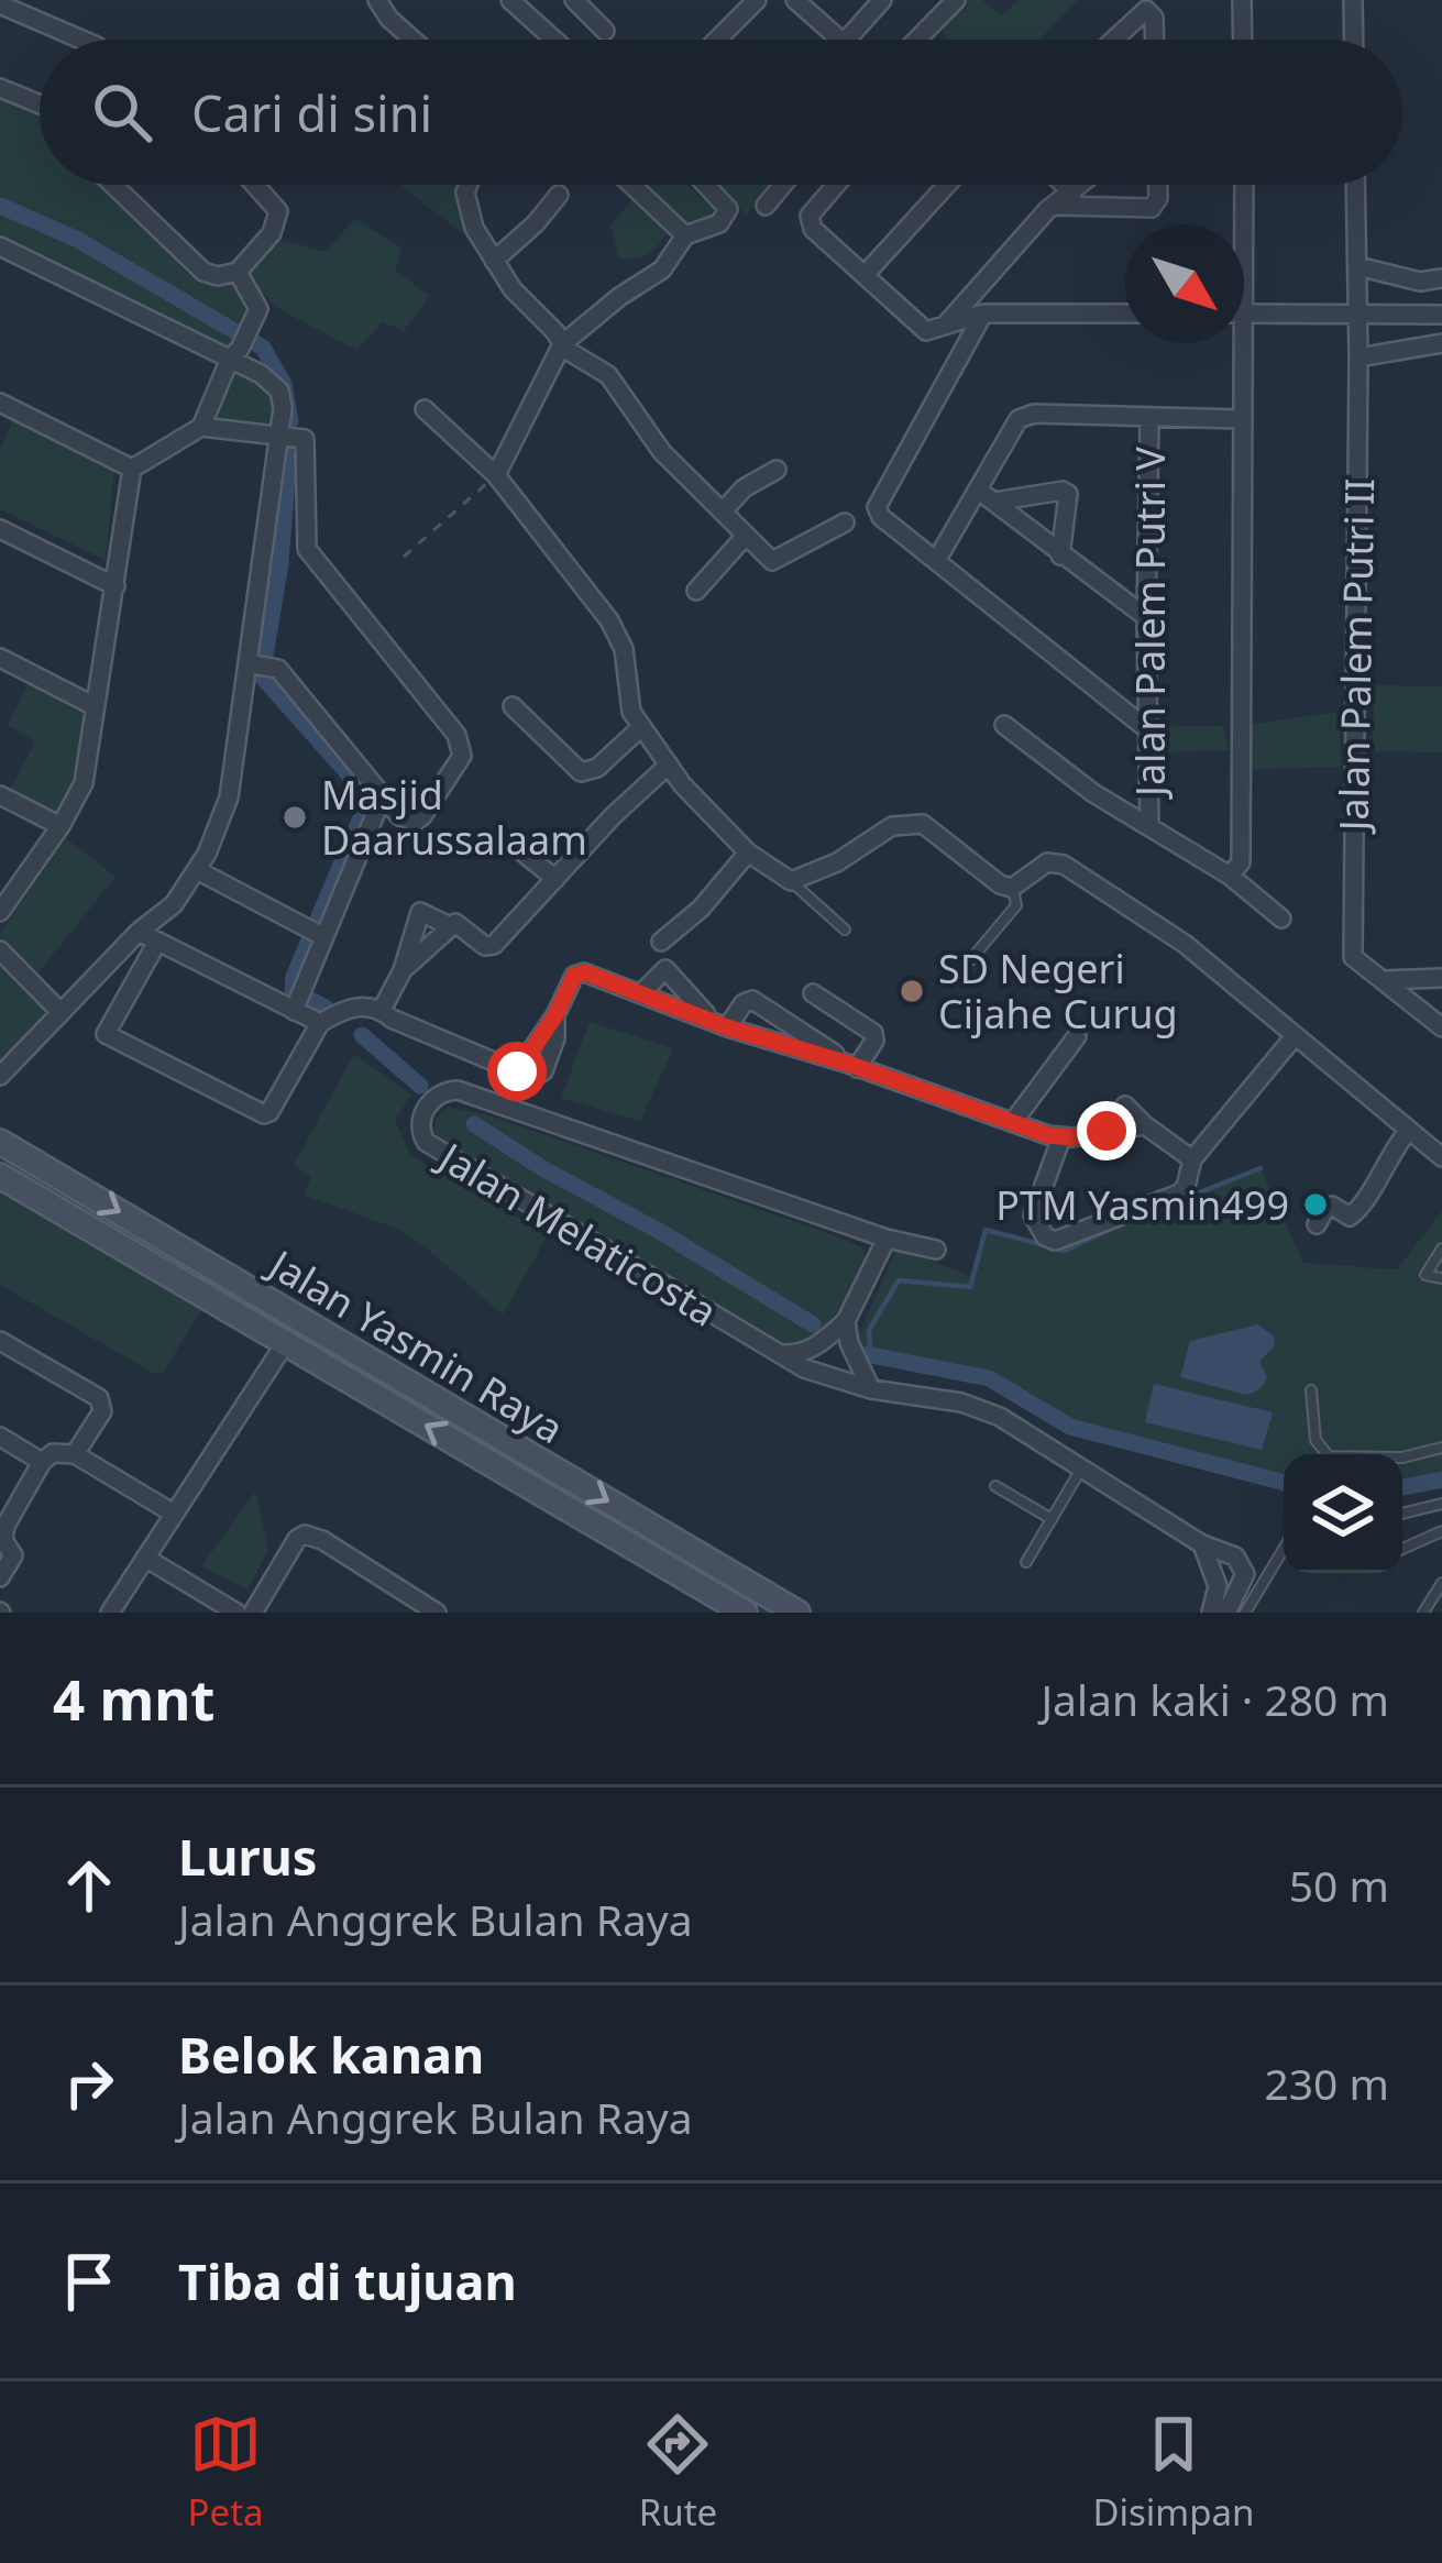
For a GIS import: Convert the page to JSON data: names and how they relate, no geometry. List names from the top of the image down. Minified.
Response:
{"streets":{"street":["Jalan Palem Putri V","Jalan Palem Putri II","Jalan Melaticosta","Jalan Yasmin Raya"]},"places":["Masjid Daarussalaam","SD Negeri Cijahe Curug","PTM Yasmin499"],"north":"bottom right","page":{"search":"Cari di sini","heading":["4 mnt","Jalan kaki · 280 m"],"list":[["Lurus","Jalan Anggrek Bulan Raya","50 m"],["Belok kanan","Jalan Anggrek Bulan Raya","230 m"],"Tiba di tujuan"],"nav":["Peta","Rute","Disimpan"]}}
